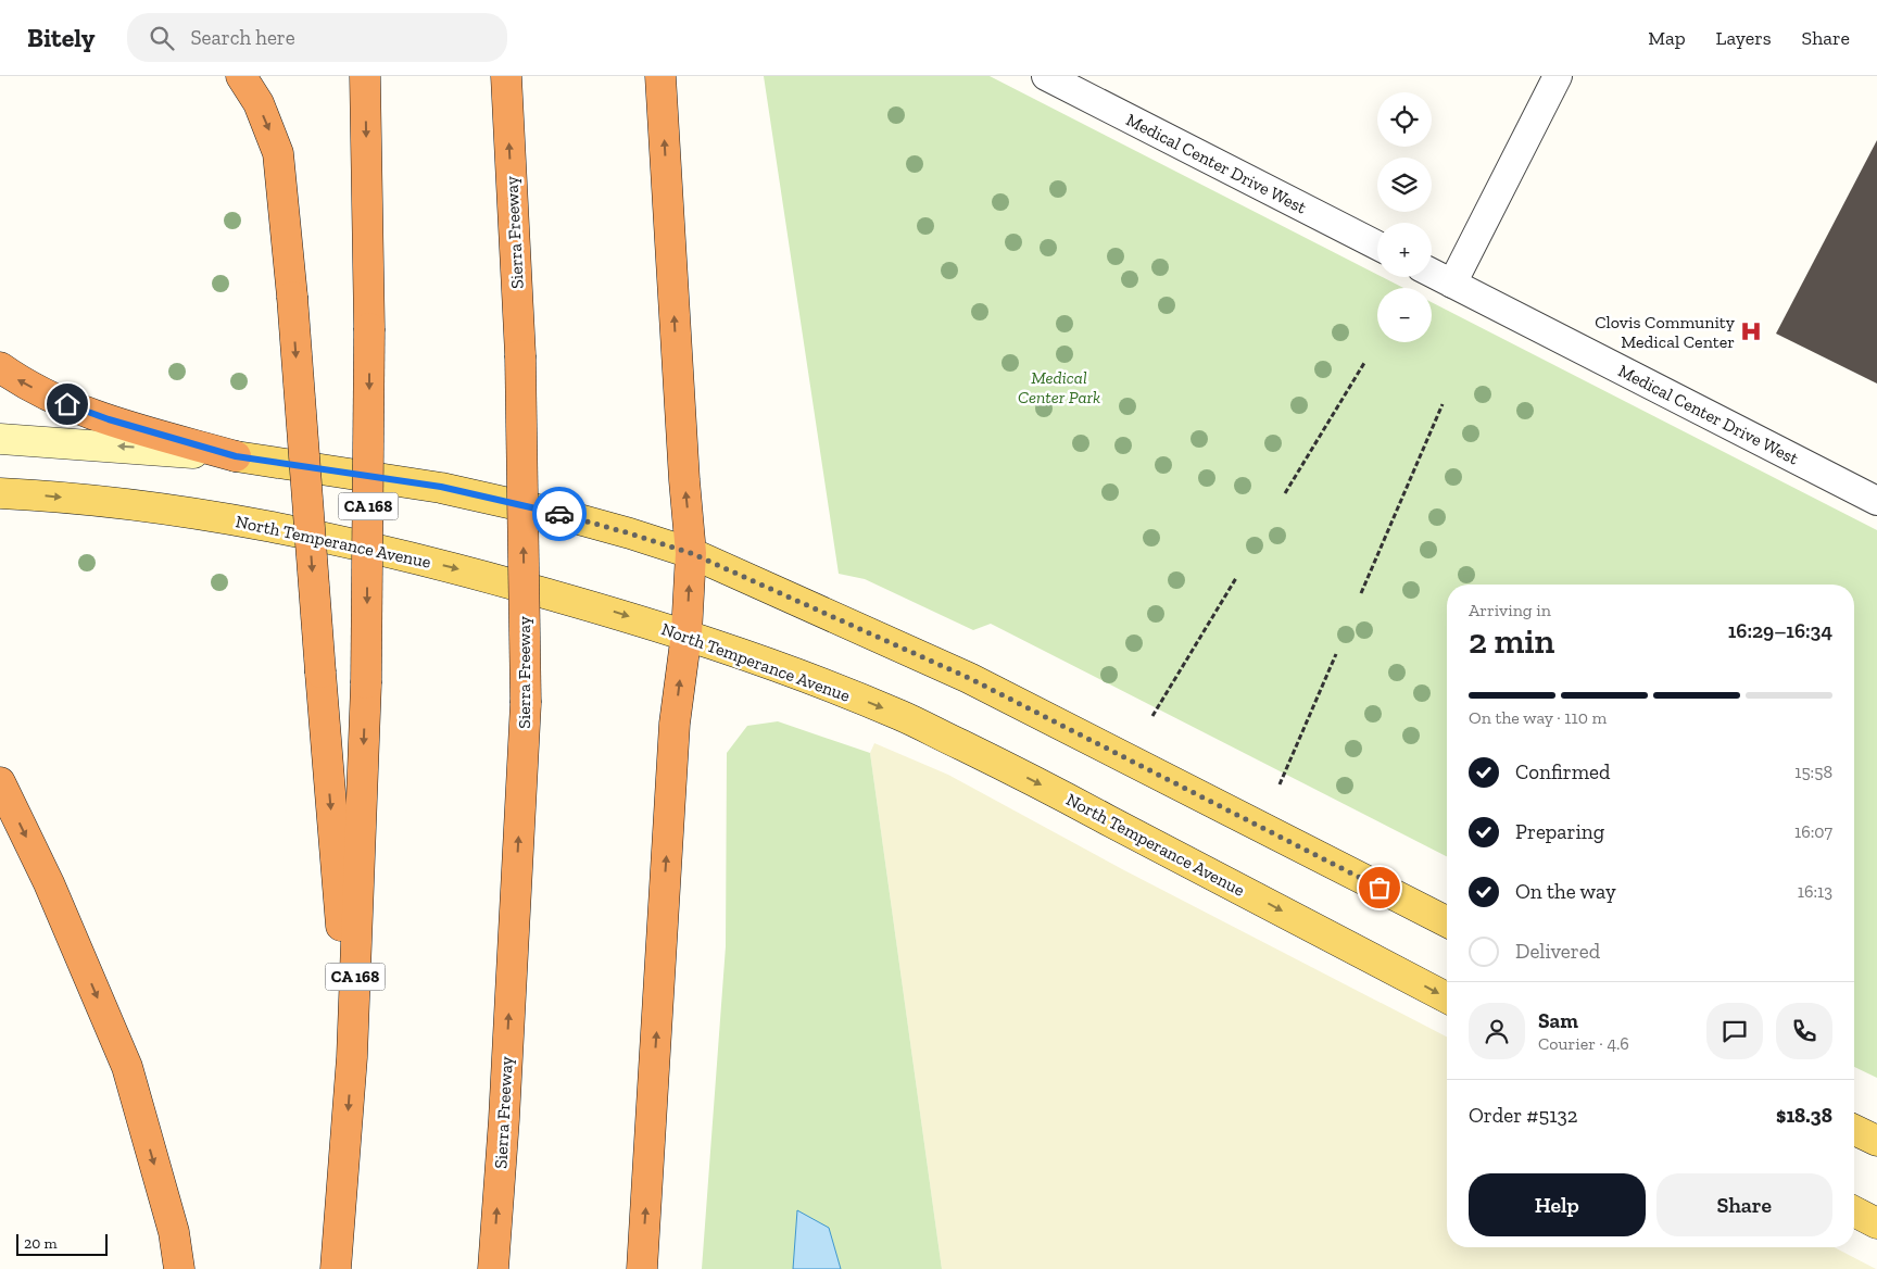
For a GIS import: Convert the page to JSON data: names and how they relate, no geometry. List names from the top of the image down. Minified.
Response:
{"streets":{"highway":["Sierra Freeway","CA 168"],"main road":["North Temperance Avenue"],"street":["Medical Center Drive West"]},"parks":["Medical Center Park"],"places":{"hospital":["Clovis Community Medical Center"]},"scale_bar":"20 m","page":{"header":"Bitely","search":"Search here","nav":["Map","Layers","Share"],"map_buttons":["+","−"],"heading":["2 min","Arriving in","16:29–16:34"],"panel":["Sam","Courier · 4.6","Order #5132","$18.38"],"bar":"On the way · 110 m","list":[["Confirmed","15:58"],["Preparing","16:07"],["On the way","16:13"],"Delivered"],"buttons":["Help","Share"],"scale":"20 m"}}
